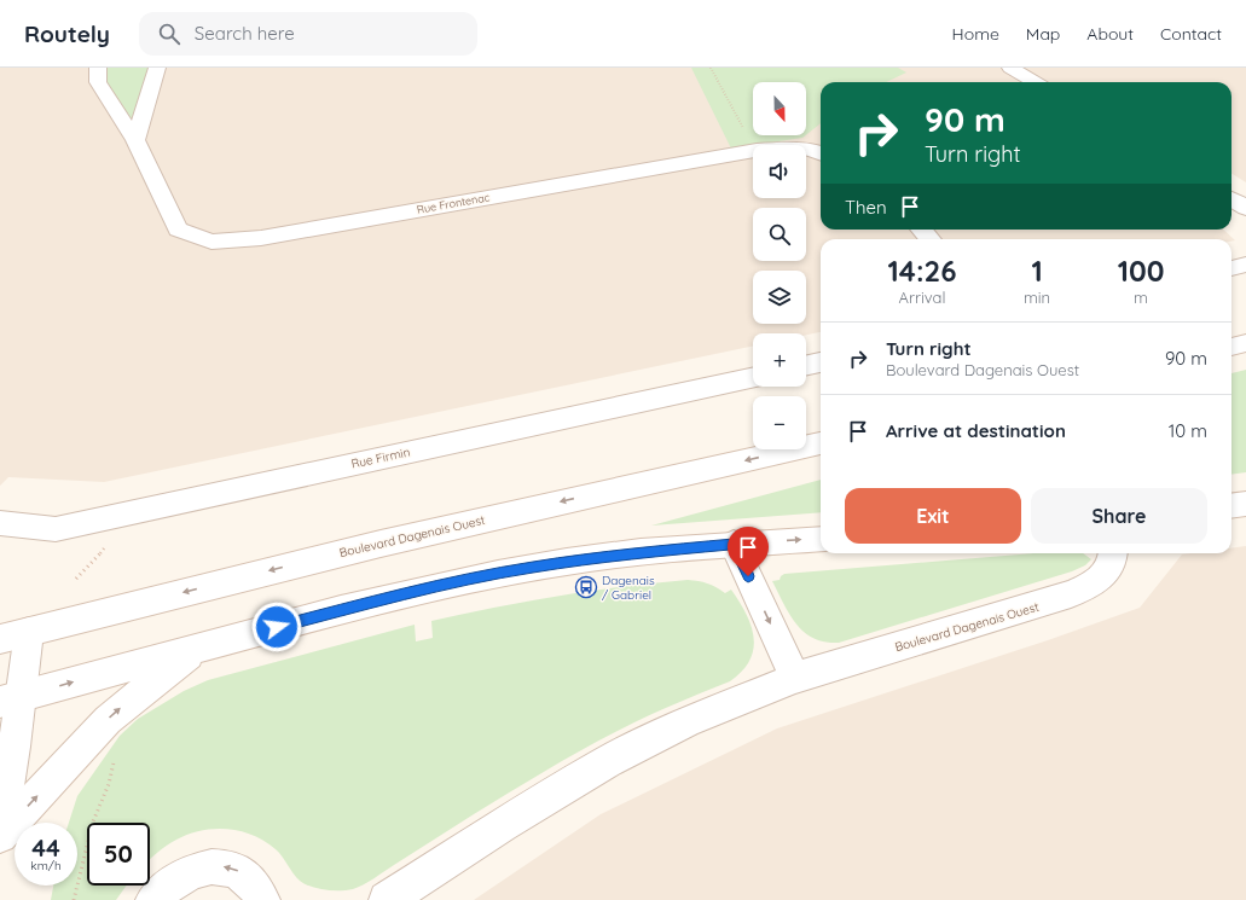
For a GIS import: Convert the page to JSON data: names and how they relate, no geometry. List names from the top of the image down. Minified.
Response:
{"streets":{"street":["Rue Frontenac","Rue Firmin","Boulevard Dagenais Ouest"]},"places":{"bus stop":["Dagenais / Gabriel"]},"north":"bottom","page":{"header":"Routely","search":"Search here","nav":["Home","Map","About","Contact"],"map_buttons":["+","−"],"turn":["90 m","Turn right"],"then":"Then","eta":["14:26","Arrival","1","min","100","m"],"list":[{"name":"Turn right","note":"Boulevard Dagenais Ouest","value":"90 m"},{"name":"Arrive at destination","value":"10 m"}],"buttons":["Exit","Share"],"speed":"44 km/h","limit":"50"}}
